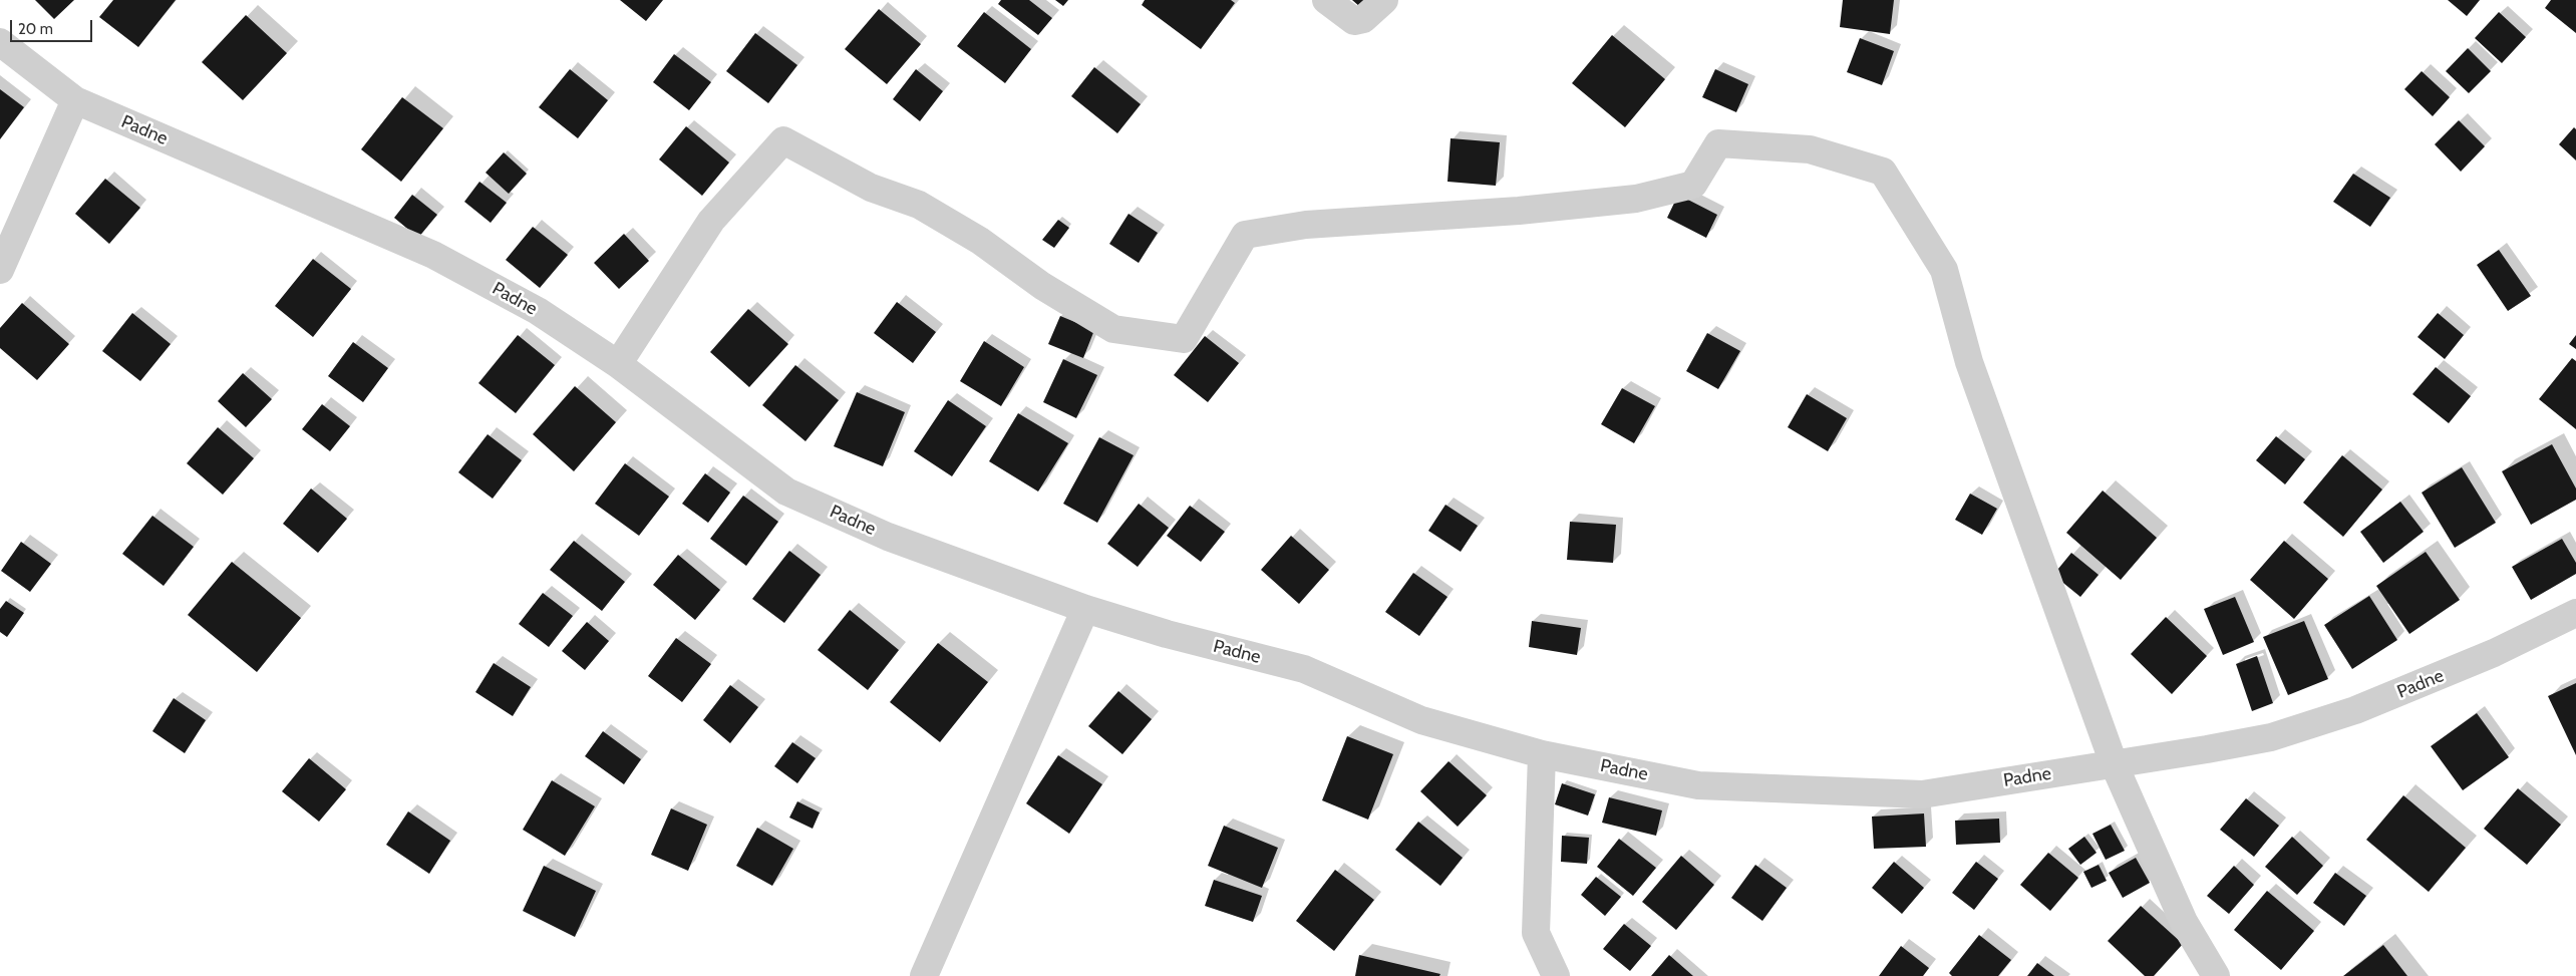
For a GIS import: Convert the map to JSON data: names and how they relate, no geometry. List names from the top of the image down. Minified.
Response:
{"streets":{"street":["Padne"]},"scale_bar":"20 m"}
